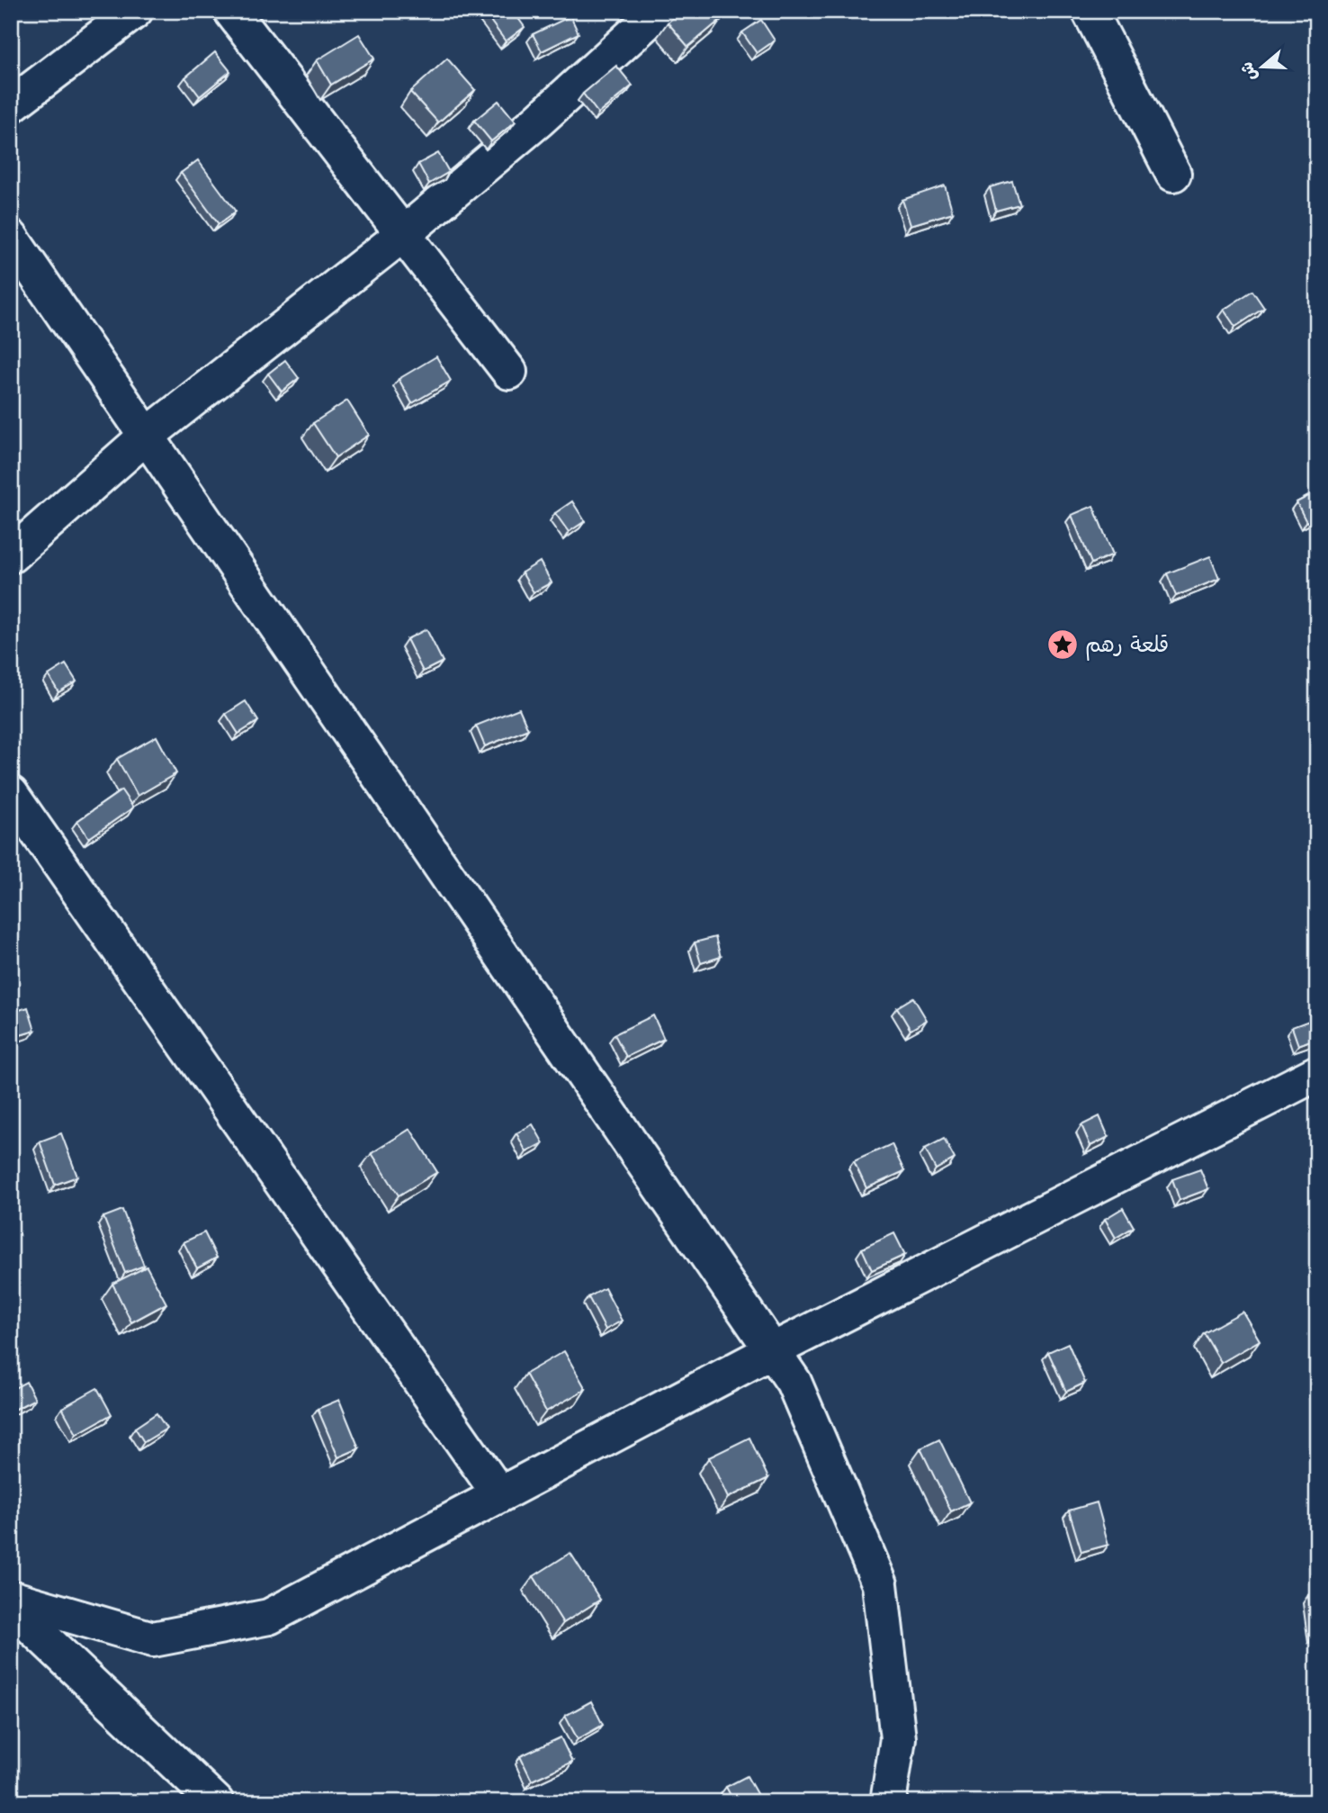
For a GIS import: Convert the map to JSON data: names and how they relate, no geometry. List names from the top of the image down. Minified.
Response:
{"places":{"place":["قلعة رهم"]},"north":"left"}
